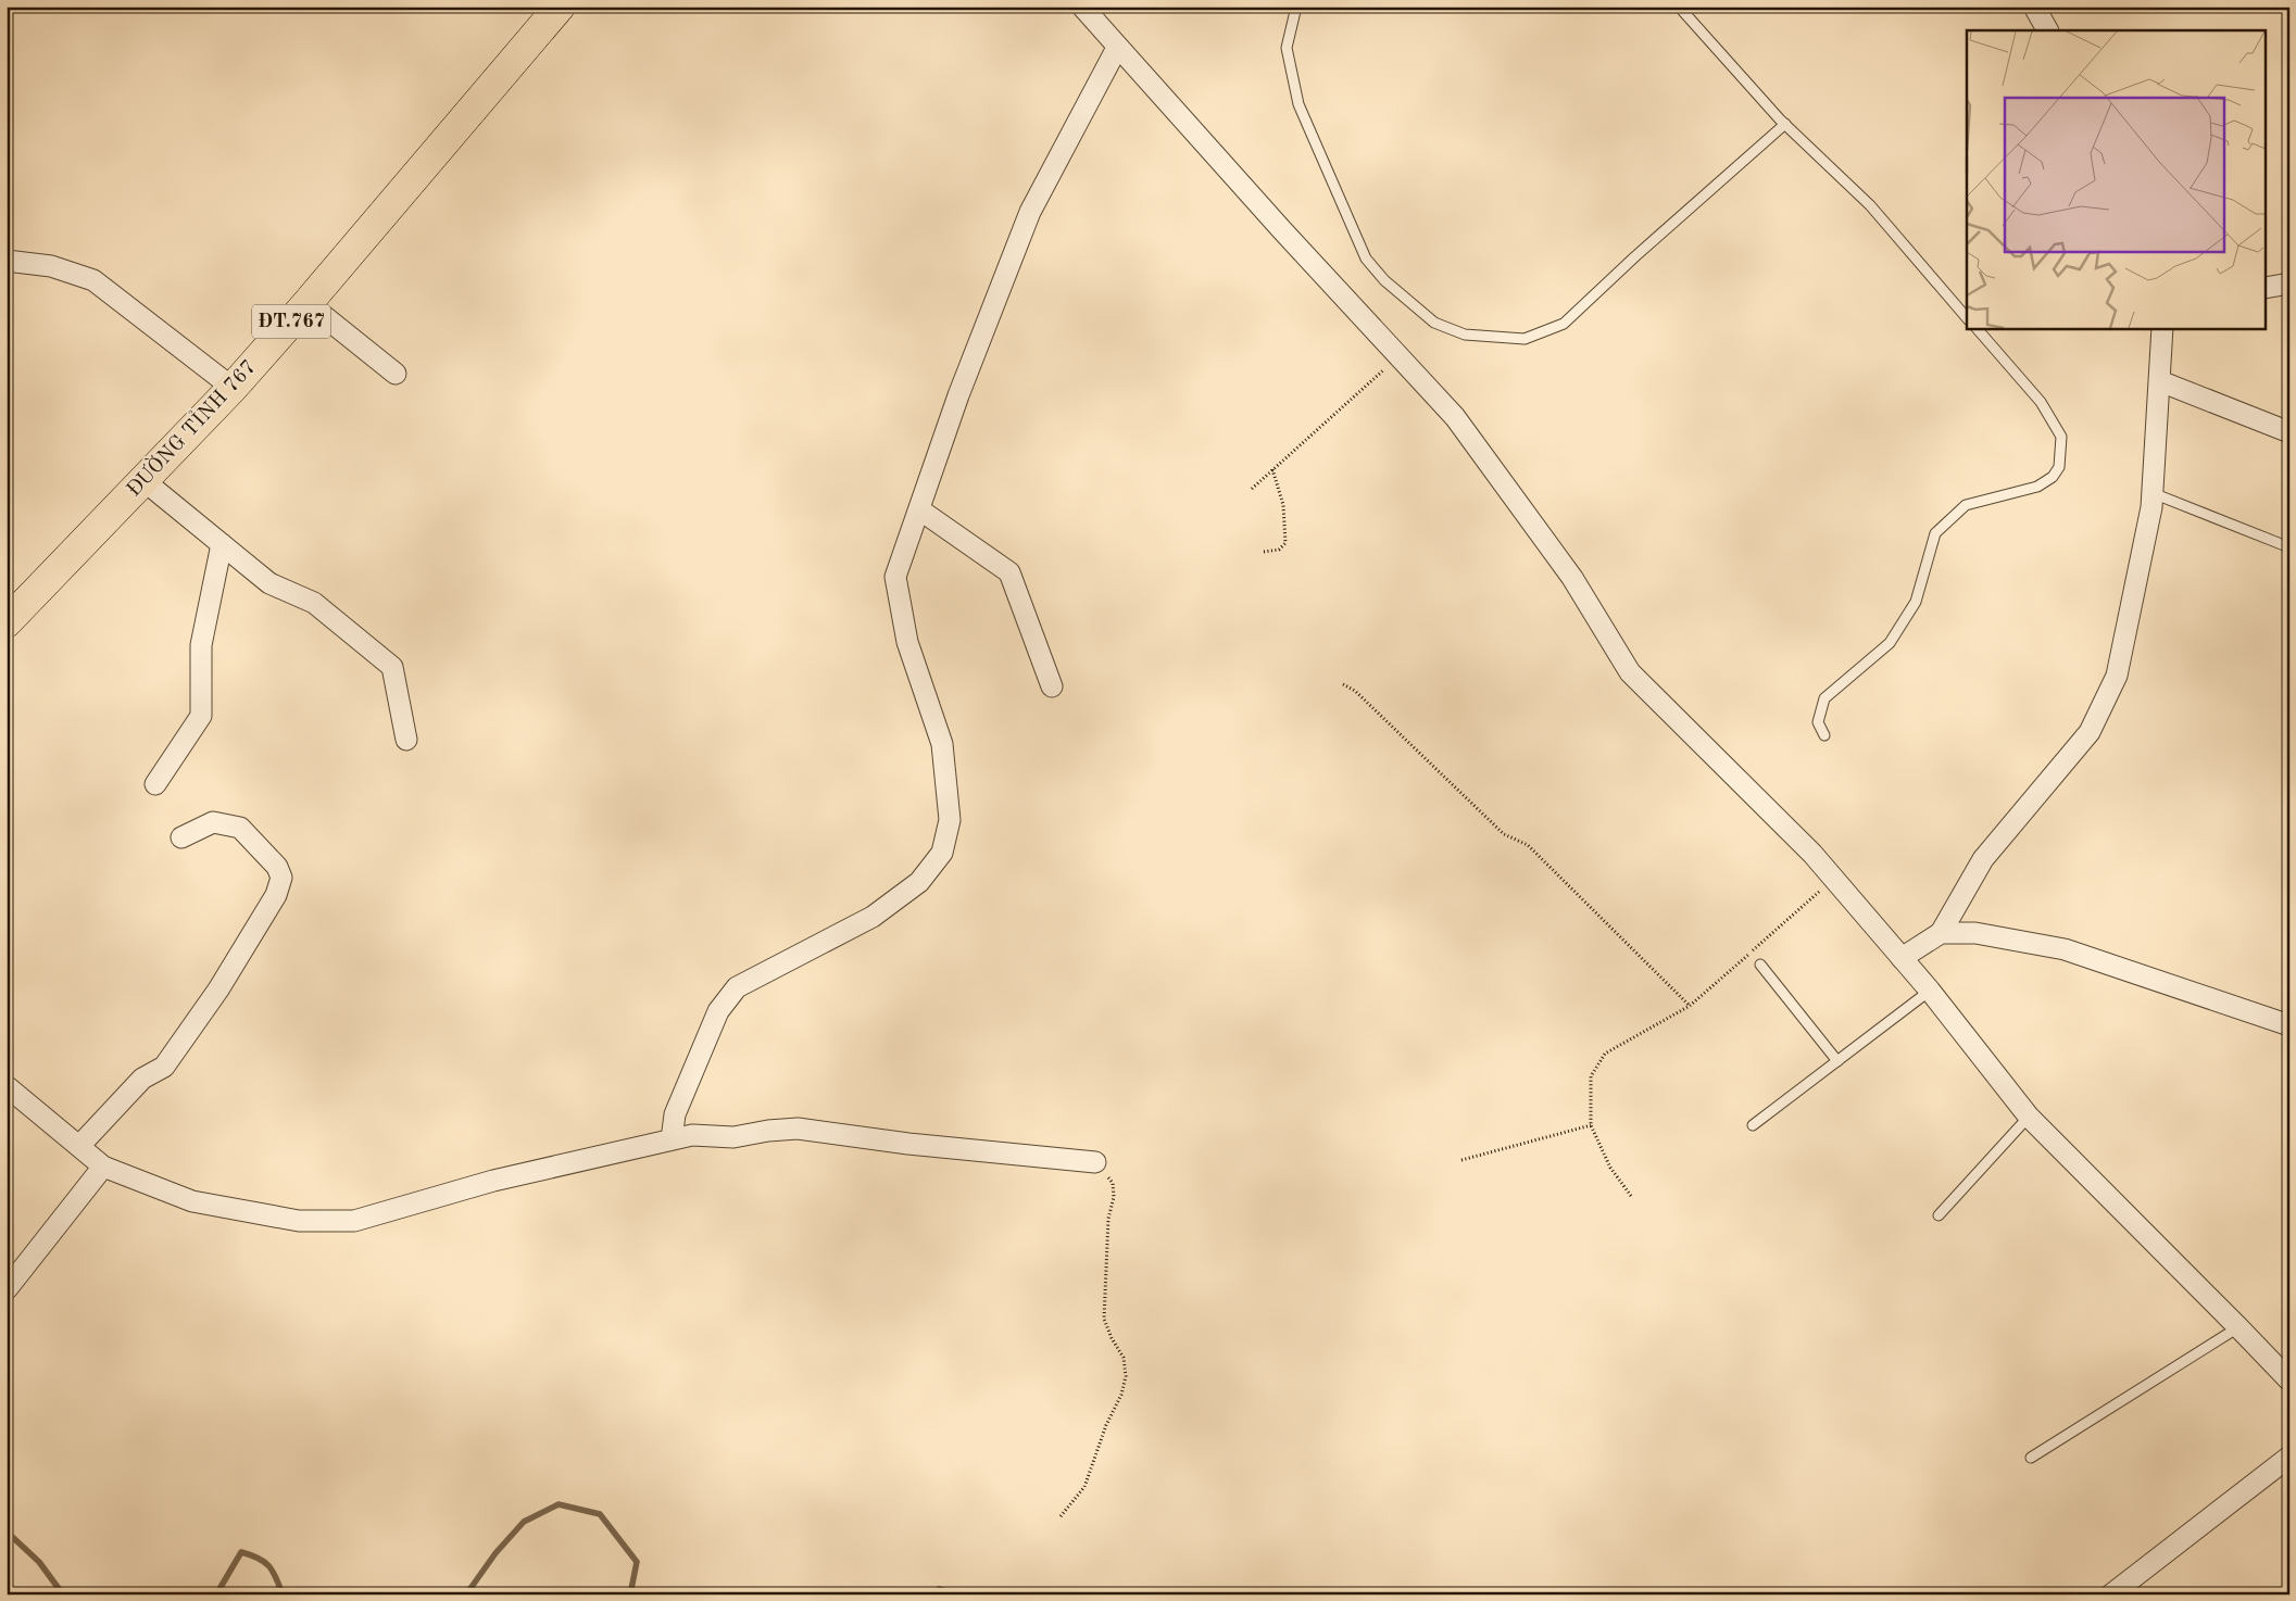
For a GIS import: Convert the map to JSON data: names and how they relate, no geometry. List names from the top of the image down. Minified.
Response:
{"streets":{"main road":["ĐT.767","ĐƯỜNG TỈNH 767"]}}
